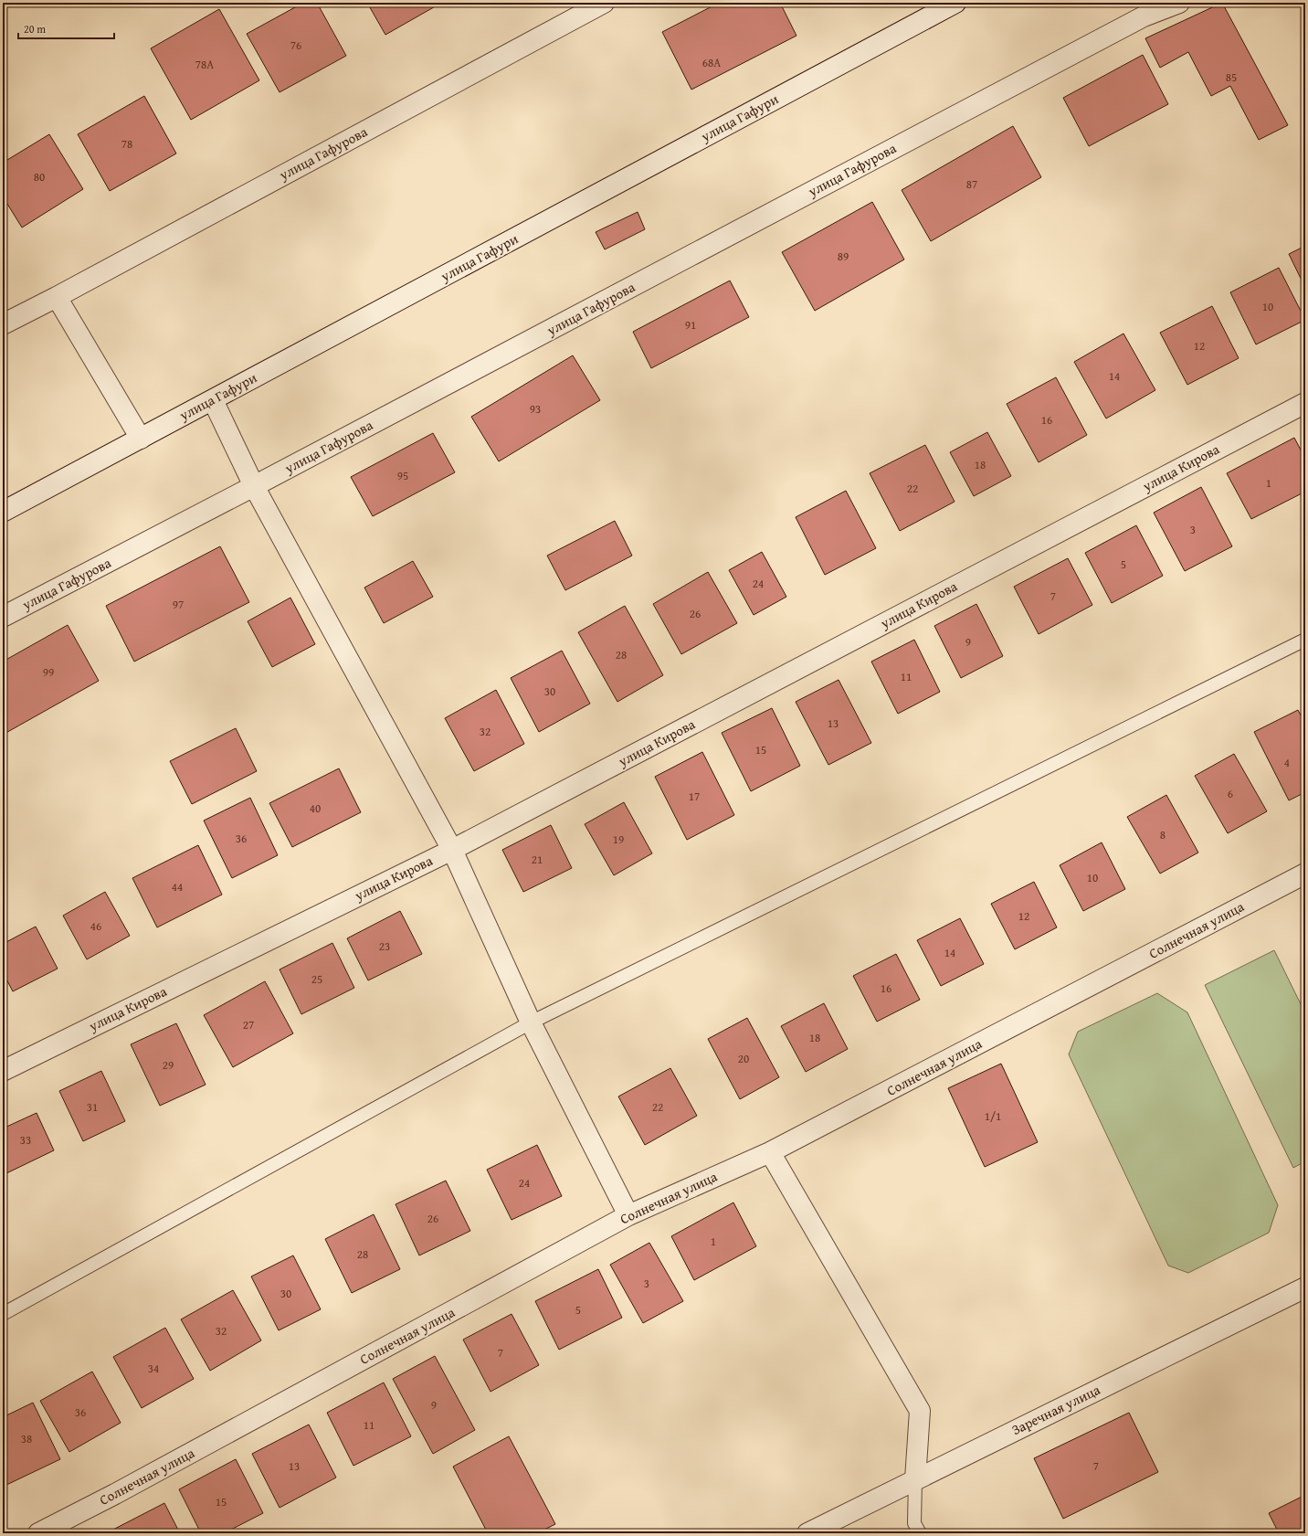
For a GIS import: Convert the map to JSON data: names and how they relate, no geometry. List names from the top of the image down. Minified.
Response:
{"streets":{"street":["улица Гафури","улица Гафурова","улица Кирова","Солнечная улица","Заречная улица"]},"house_numbers":["76","68А","78А","85","78","80","87","89","10","91","12","14","93","16","18","95","1","22","3","5","24","7","97","26","9","28","99","11","30","13","32","15","4","6","17","40","8","36","19","21","10","44","12","46","23","14","25","16","27","18","20","29","31","22","1/1","33","24","26","1","28","3","30","5","32","7","34","9","36","11","38","13","7","15"],"scale_bar":"20 m"}
